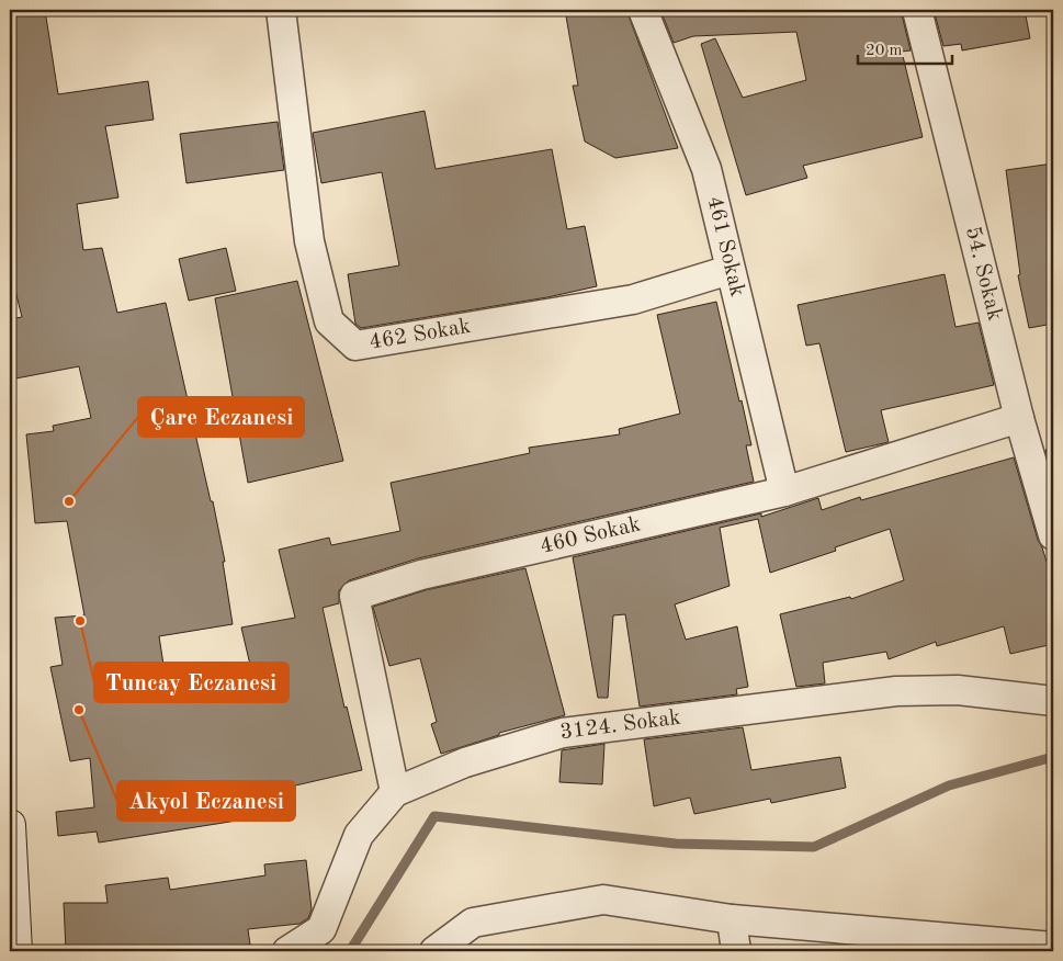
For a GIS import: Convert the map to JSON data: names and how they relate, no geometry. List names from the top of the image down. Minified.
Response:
{"streets":{"street":["461 Sokak","54. Sokak","462 Sokak","460 Sokak","3124. Sokak"]},"crossings":[["461 Sokak","462 Sokak"],["461 Sokak","460 Sokak"],["54. Sokak","460 Sokak"],["460 Sokak","3124. Sokak"]],"places":["Çare Eczanesi","Tuncay Eczanesi","Akyol Eczanesi"],"scale_bar":"20 m"}
